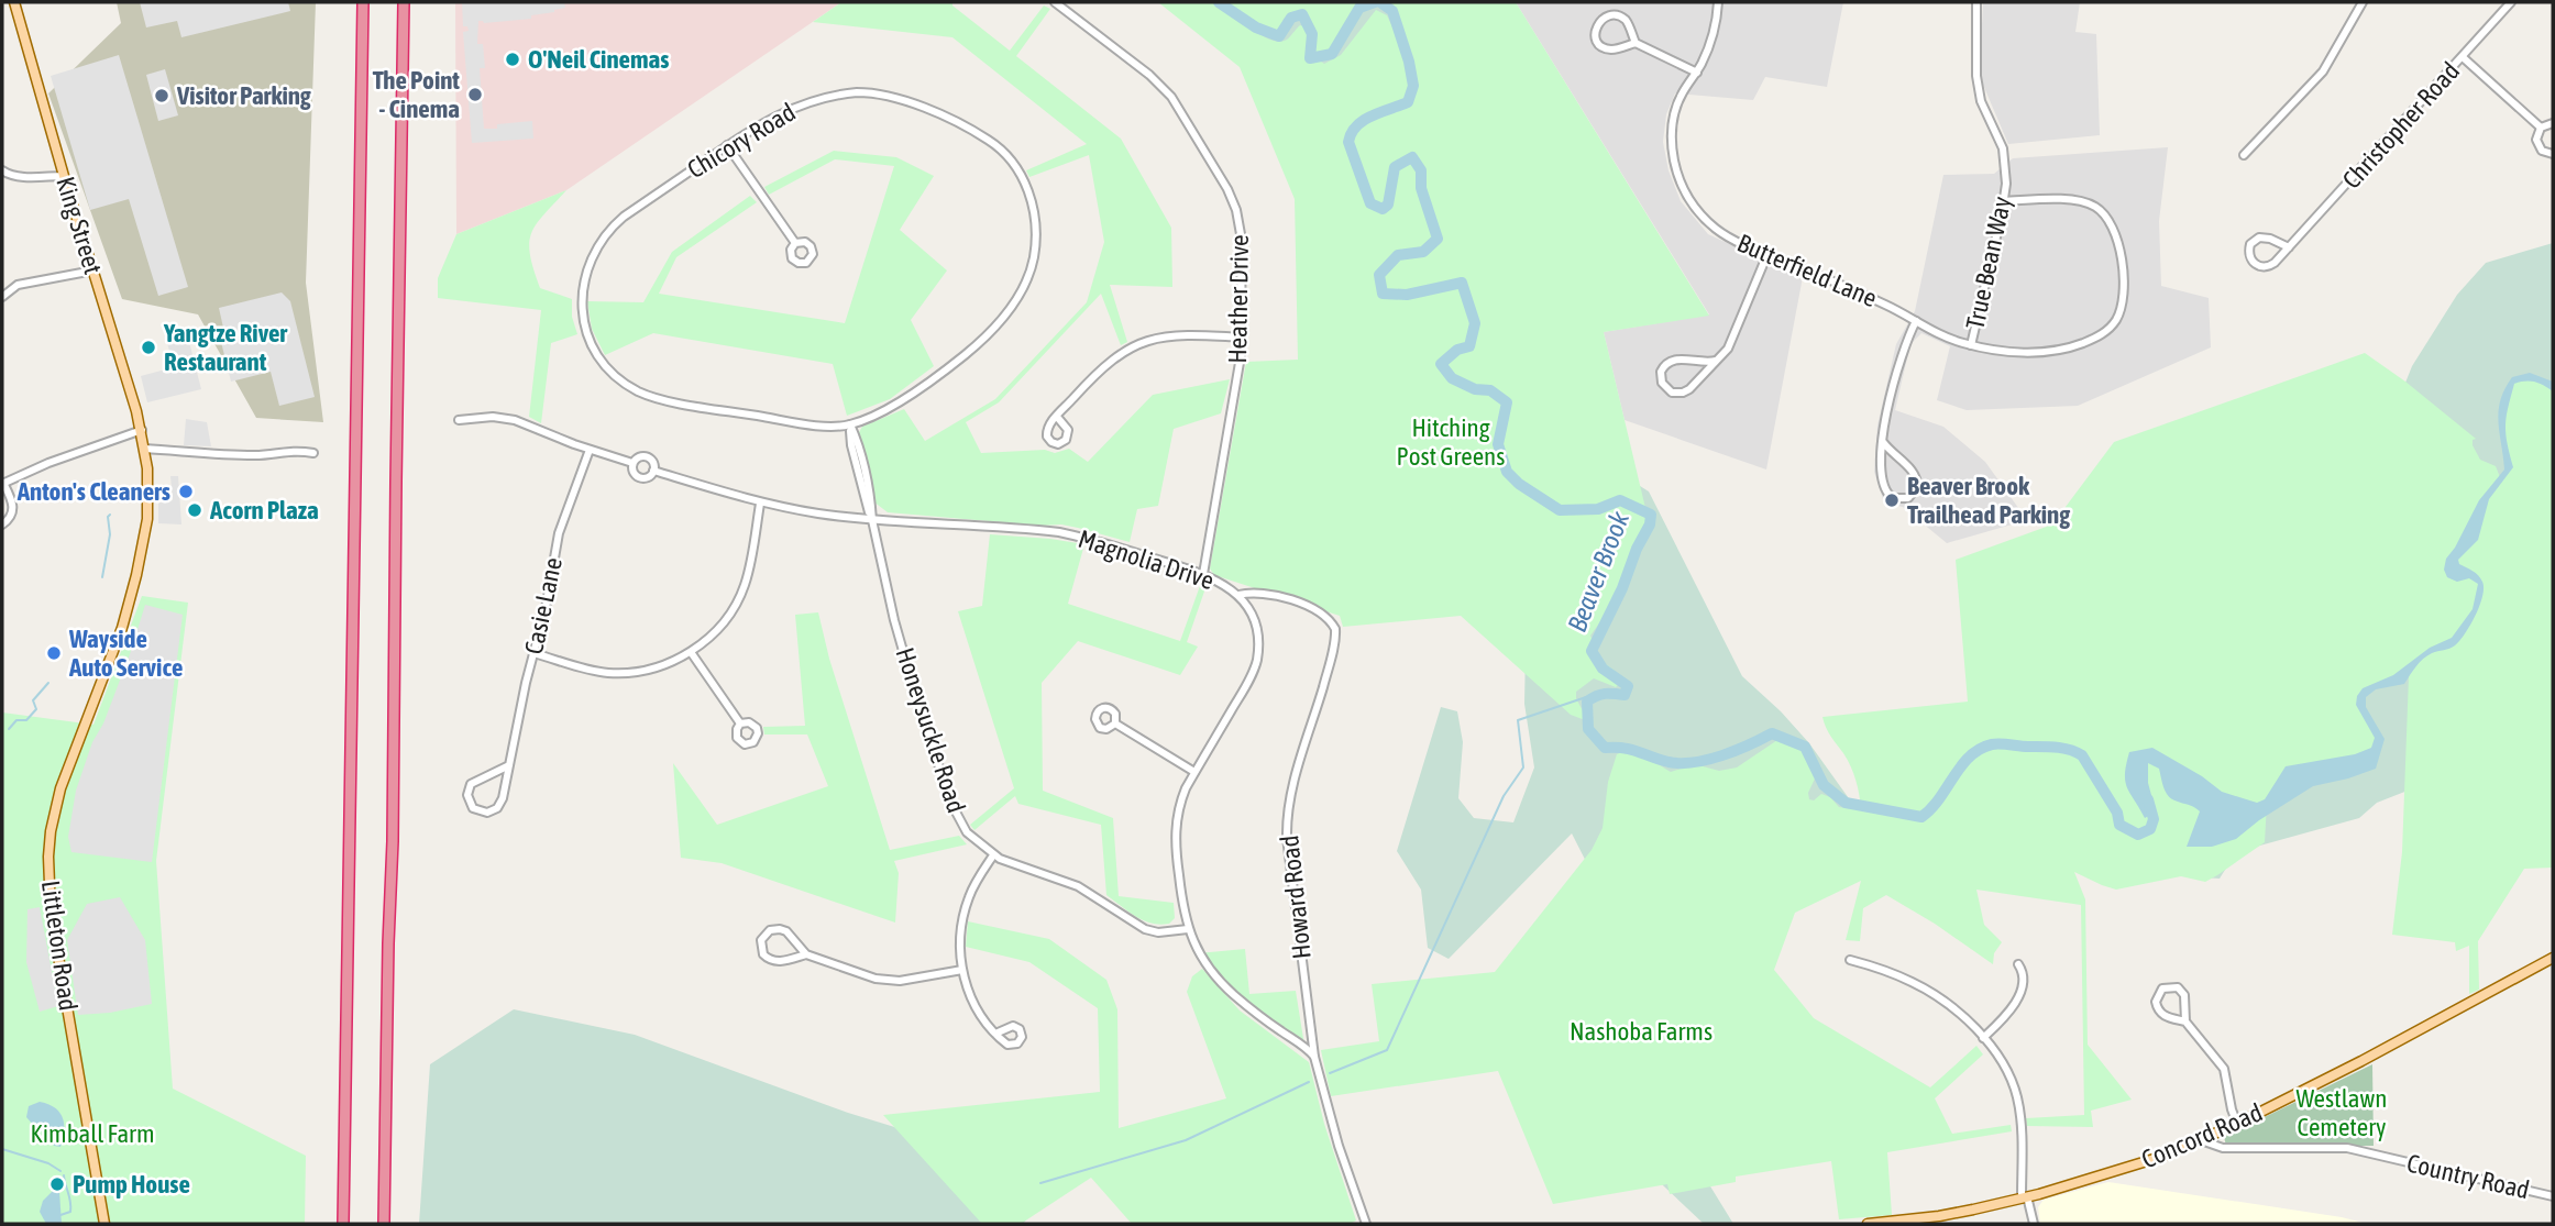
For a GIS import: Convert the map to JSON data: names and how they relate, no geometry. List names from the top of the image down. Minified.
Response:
{"streets":{"main road":["King Street","Littleton Road","Concord Road"],"street":["Christopher Road","Chicory Road","True Bean Way","Butterfield Lane","Heather Drive","Magnolia Drive","Casie Lane","Honeysuckle Road","Howard Road","Country Road"]},"crossings":[["King Street","Littleton Road"],["True Bean Way","Butterfield Lane"],["Heather Drive","Magnolia Drive"],["Magnolia Drive","Casie Lane"],["Magnolia Drive","Honeysuckle Road"],["Magnolia Drive","Howard Road"],["Concord Road","Country Road"]],"water":["Beaver Brook"],"parks":["Hitching Post Greens","Nashoba Farms","Westlawn Cemetery","Kimball Farm"],"places":["O'Neil Cinemas","The Point - Cinema","Visitor Parking","Yangtze River Restaurant","Anton's Cleaners","Beaver Brook Trailhead Parking","Acorn Plaza","Wayside Auto Service","Pump House"]}
